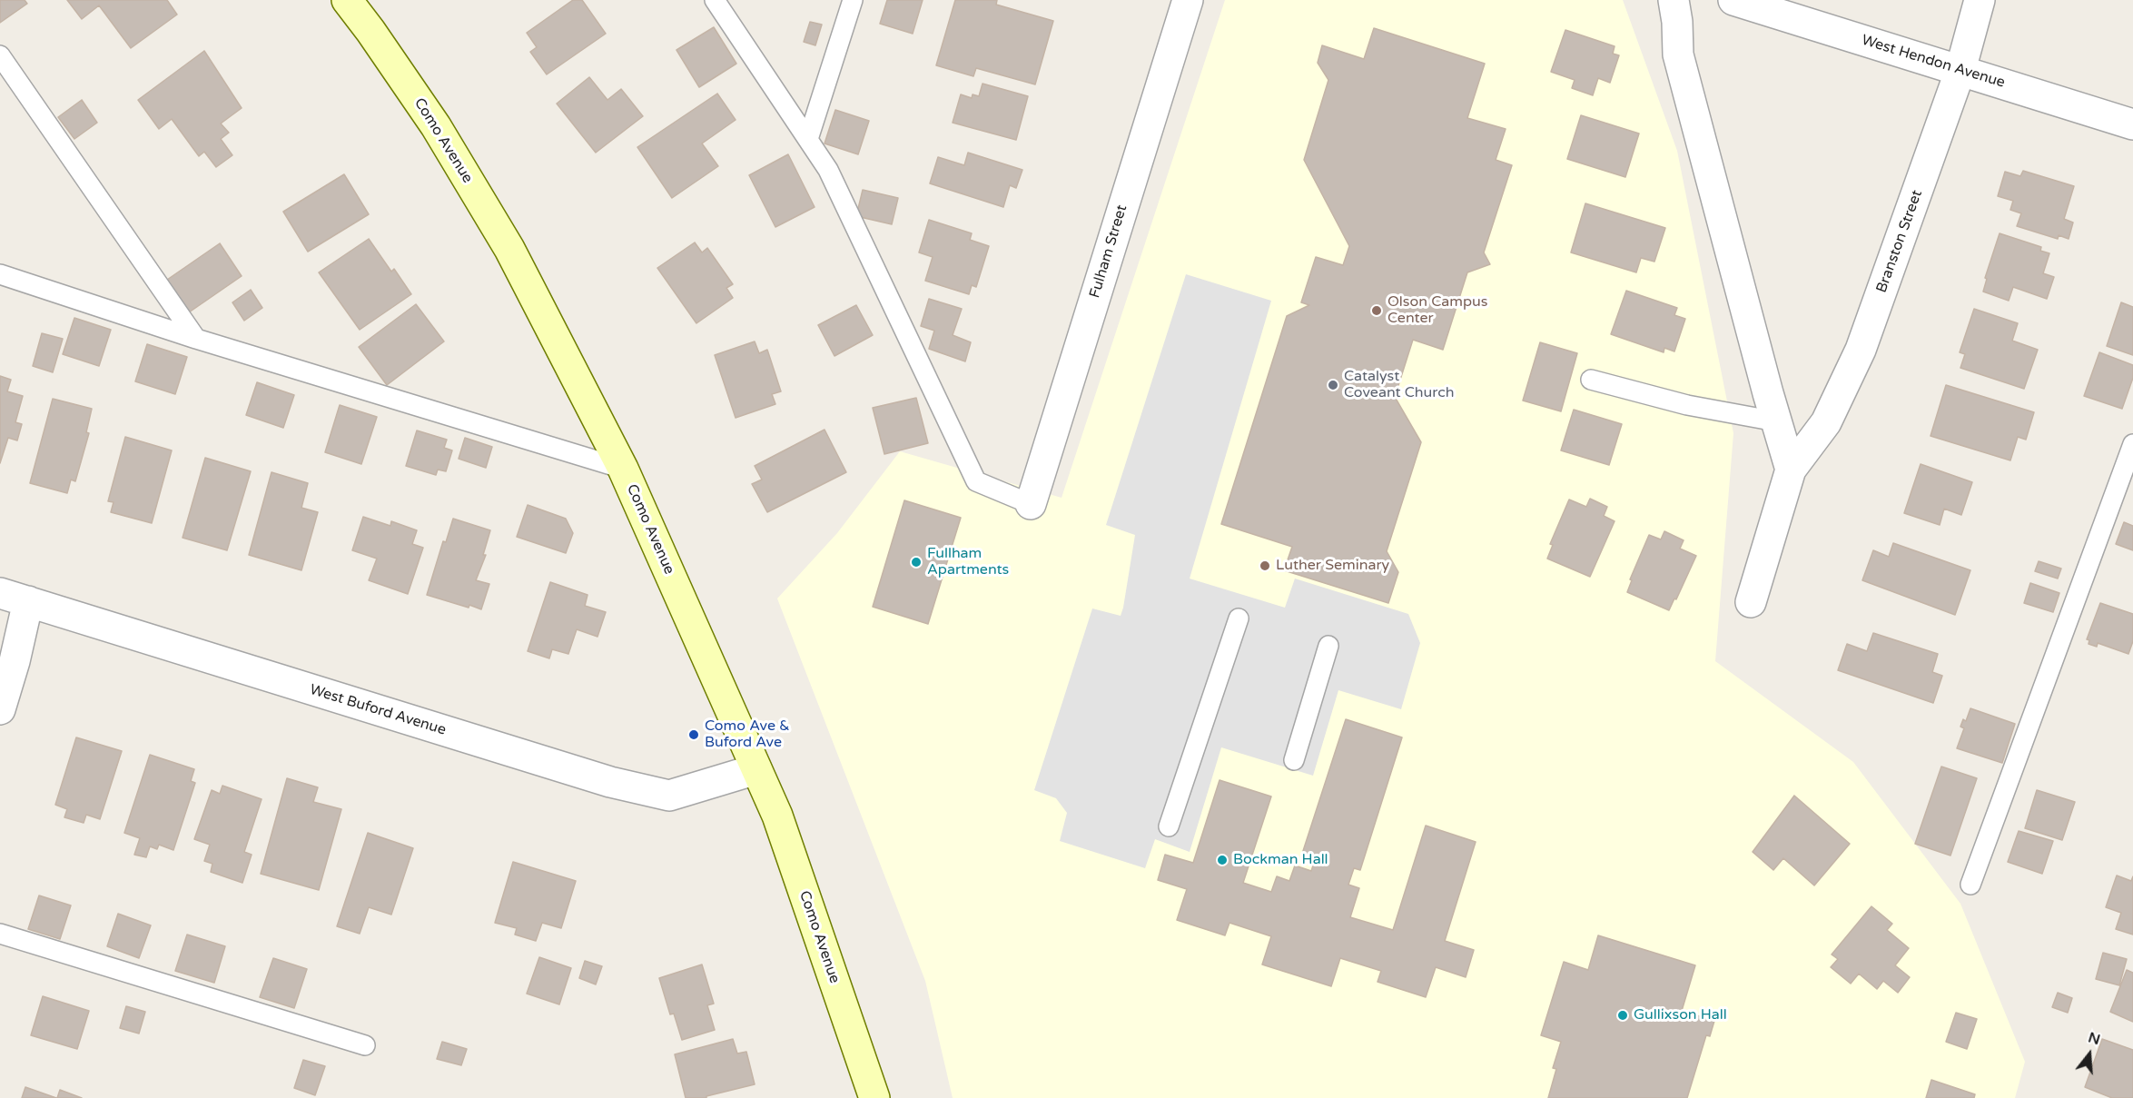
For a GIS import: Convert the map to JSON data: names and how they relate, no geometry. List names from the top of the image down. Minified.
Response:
{"streets":{"main road":["Como Avenue"],"street":["West Hendon Avenue","Branston Street","Fulham Street","West Buford Avenue"]},"crossings":[["West Hendon Avenue","Branston Street"],["Como Avenue","West Buford Avenue"]],"places":["Olson Campus Center","Catalyst Coveant Church","Fullham Apartments","Luther Seminary","Como Ave & Buford Ave","Bockman Hall","Gullixson Hall"],"north":"top"}
